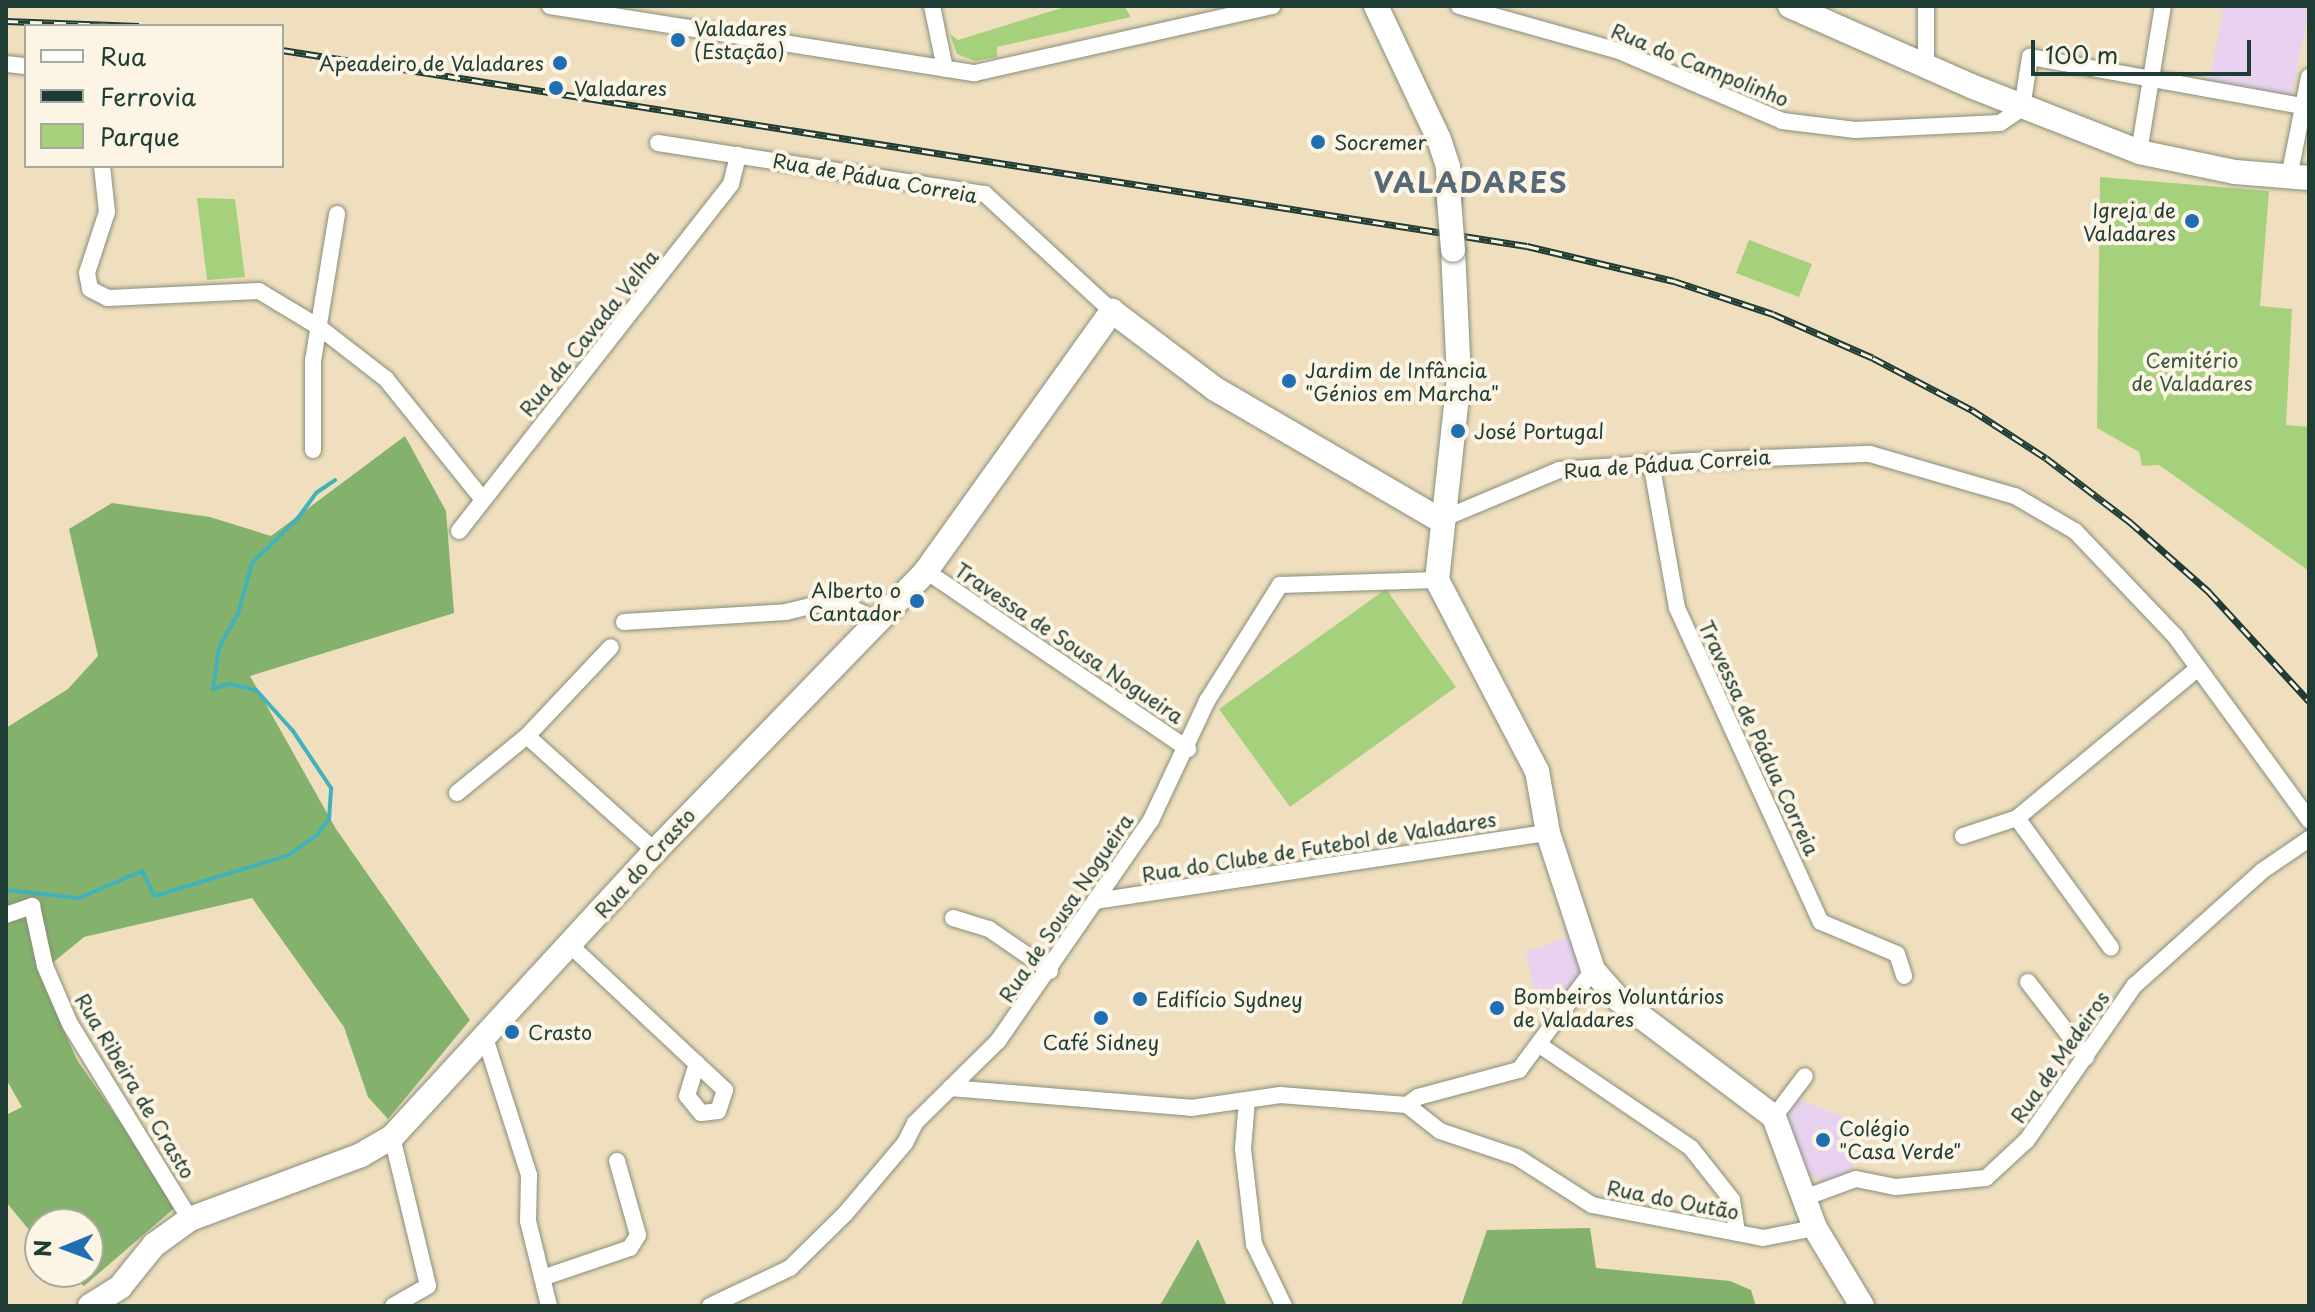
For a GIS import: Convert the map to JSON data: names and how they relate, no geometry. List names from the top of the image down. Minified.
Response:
{"streets":{"street":["Rua do Campolinho","Rua de Pádua Correia","Rua da Cavada Velha","Travessa de Sousa Nogueira","Travessa de Pádua Correia","Rua do Clube de Futebol de Valadares","Rua do Crasto","Rua de Sousa Nogueira","Rua de Medeiros","Rua Ribeira de Crasto","Rua do Outão"]},"crossings":[["Rua de Pádua Correia","Rua da Cavada Velha"],["Rua de Pádua Correia","Travessa de Pádua Correia"],["Rua de Pádua Correia","Rua do Crasto"],["Travessa de Sousa Nogueira","Rua do Crasto"],["Travessa de Sousa Nogueira","Rua de Sousa Nogueira"],["Rua do Clube de Futebol de Valadares","Rua de Sousa Nogueira"],["Rua do Crasto","Rua Ribeira de Crasto"]],"districts":["VALADARES"],"parks":["Cemitério de Valadares"],"places":["Valadares (Estação)","Apeadeiro de Valadares","Valadares","Socremer","Igreja de Valadares","Jardim de Infância \"Génios em Marcha\"","José Portugal","Alberto o Cantador","Edifício Sydney","Bombeiros Voluntários de Valadares","Café Sidney","Crasto","Colégio \"Casa Verde\""],"legend":["Rua","Ferrovia","Parque"],"scale_bar":"100 m","north":"left"}
